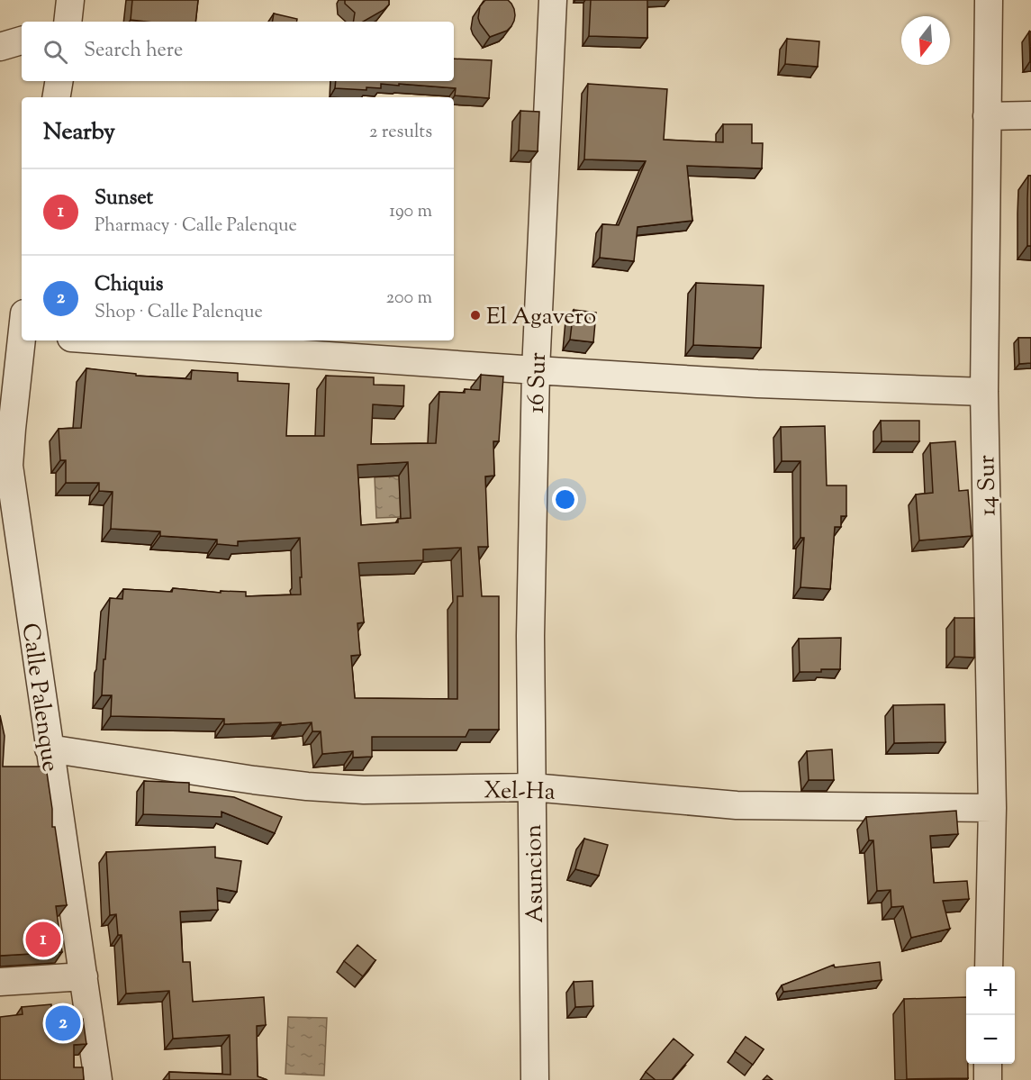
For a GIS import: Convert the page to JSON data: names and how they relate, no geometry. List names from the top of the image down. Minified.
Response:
{"streets":{"street":["16 Sur","14 Sur","Calle Palenque","Xel-Ha","Asuncion"]},"crossings":[["16 Sur","Asuncion"],["14 Sur","Xel-Ha"],["Calle Palenque","Xel-Ha"],["Xel-Ha","Asuncion"]],"places":["El Agavero"],"north":"bottom","page":{"search":"Search here","heading":["Nearby","2 results"],"list":[{"mark":"1","name":"Sunset","note":"Pharmacy · Calle Palenque","value":"190 m"},{"mark":"2","name":"Chiquis","note":"Shop · Calle Palenque","value":"200 m"}],"pins":["1","2"],"map_buttons":["+","−"]}}
